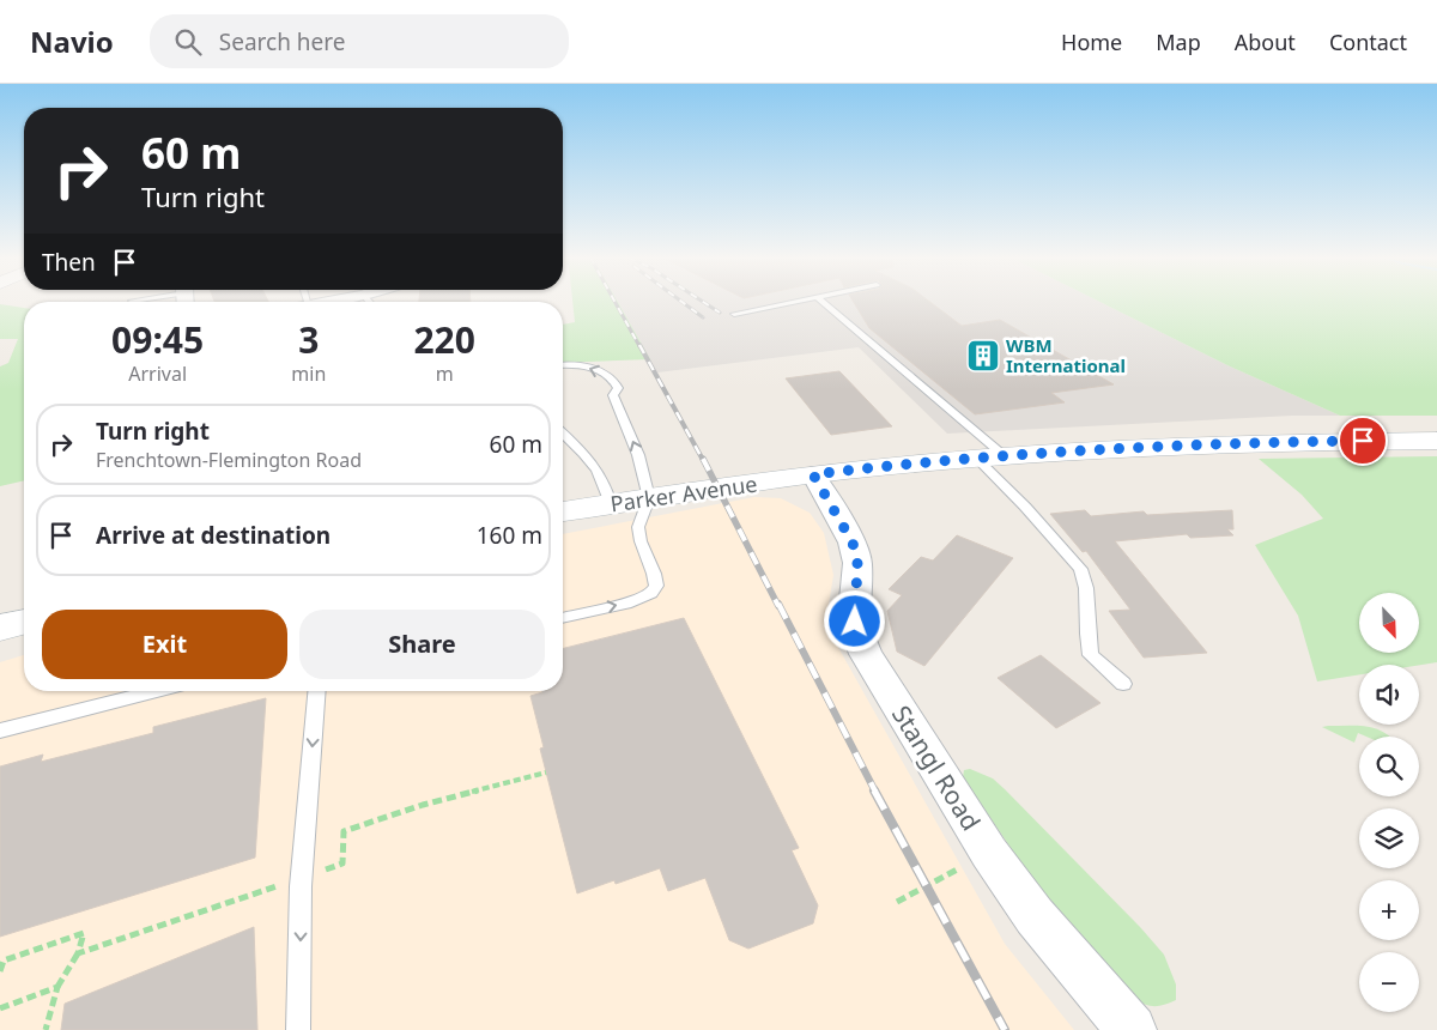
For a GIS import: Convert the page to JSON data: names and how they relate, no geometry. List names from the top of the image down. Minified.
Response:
{"streets":{"main road":["Parker Avenue"],"street":["Stangl Road"]},"crossings":[["Parker Avenue","Stangl Road"]],"places":{"building":["WBM International"]},"north":"bottom right","page":{"header":"Navio","search":"Search here","nav":["Home","Map","About","Contact"],"turn":["60 m","Turn right"],"then":"Then","eta":["09:45","Arrival","3","min","220","m"],"list":[{"name":"Turn right","note":"Frenchtown-Flemington Road","value":"60 m"},{"name":"Arrive at destination","value":"160 m"}],"map_buttons":["+","−"],"buttons":["Exit","Share"]}}
